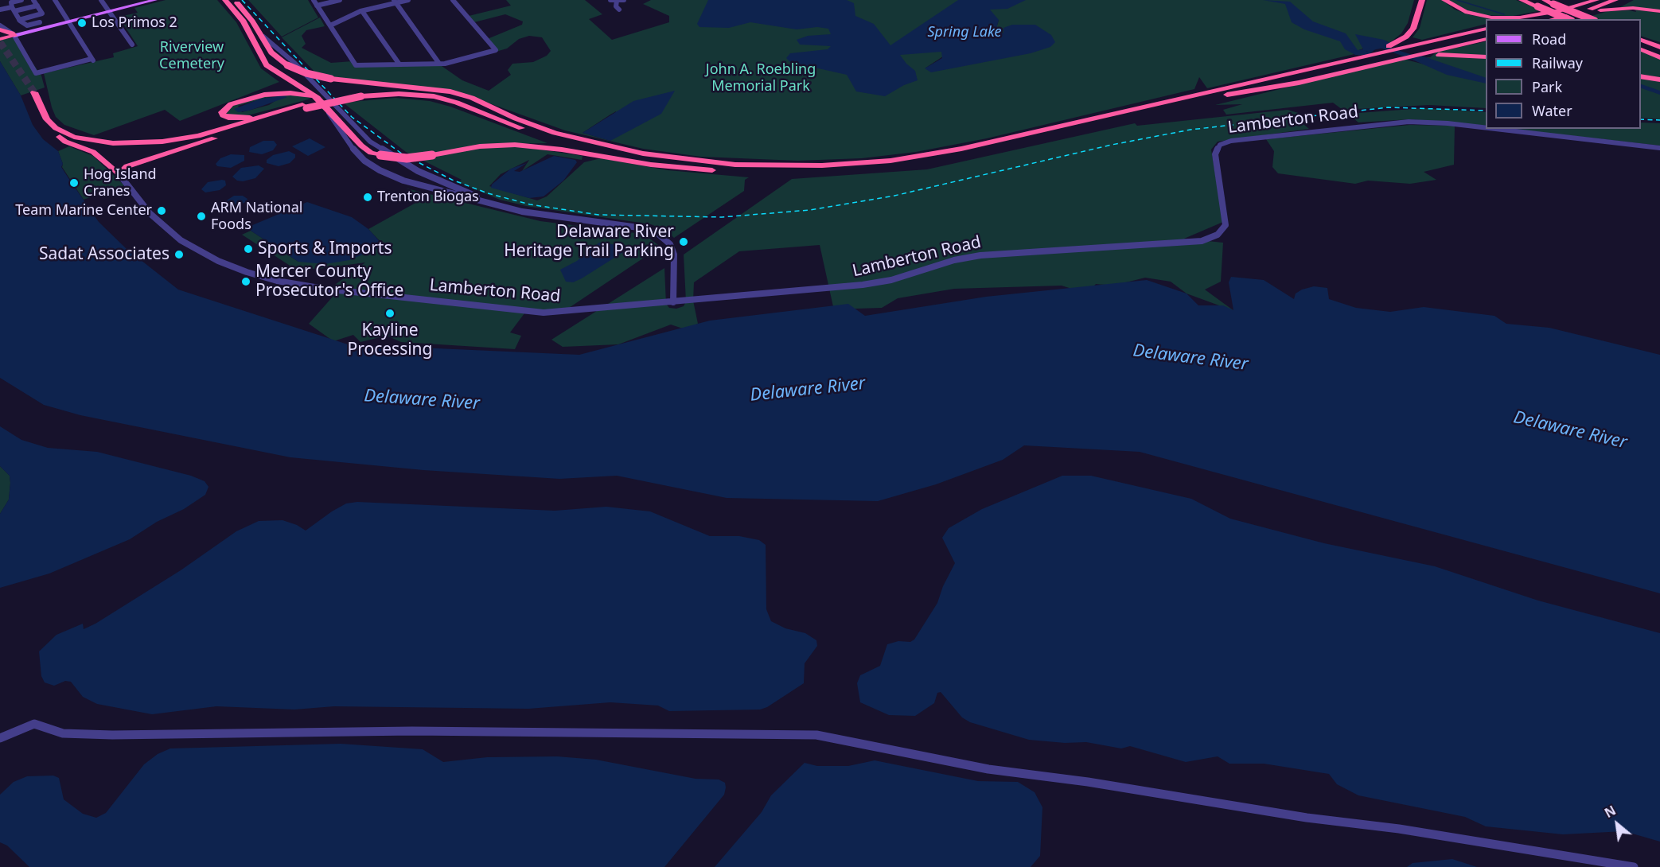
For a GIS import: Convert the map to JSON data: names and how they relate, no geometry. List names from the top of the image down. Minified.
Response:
{"streets":{"street":["Lamberton Road"]},"water":["Spring Lake","Delaware River"],"parks":["Riverview Cemetery","John A. Roebling Memorial Park"],"places":["Los Primos 2","Hog Island Cranes","Trenton Biogas","Team Marine Center","ARM National Foods","Delaware River Heritage Trail Parking","Sports & Imports","Sadat Associates","Mercer County Prosecutor's Office","Kayline Processing"],"legend":["Road","Railway","Park","Water"],"north":"top left"}
